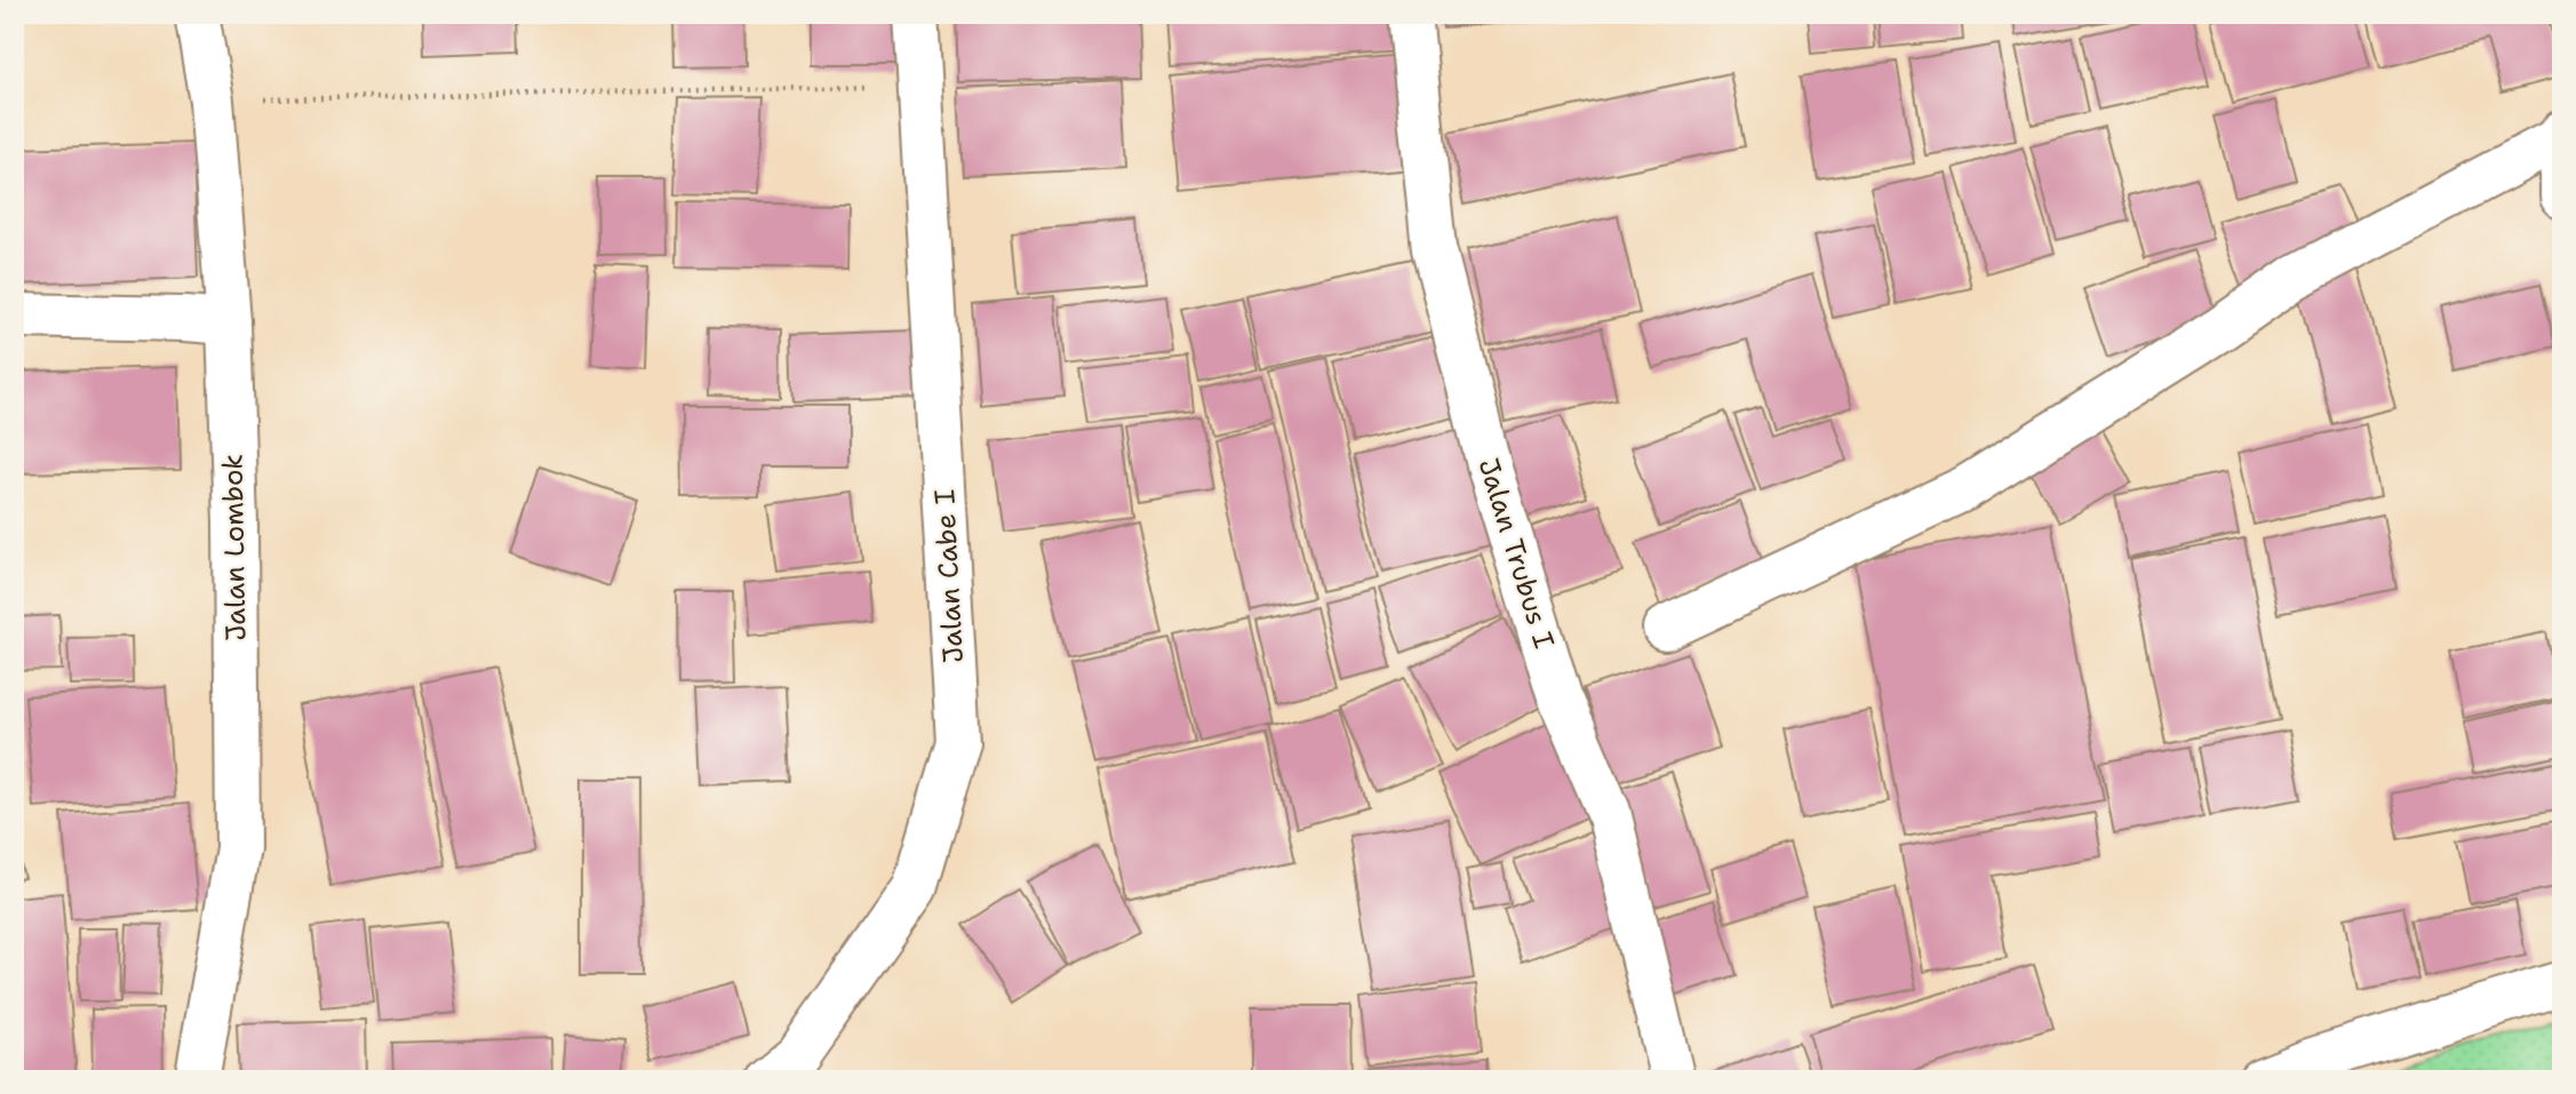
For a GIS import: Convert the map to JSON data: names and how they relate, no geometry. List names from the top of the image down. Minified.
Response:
{"streets":{"street":["Jalan Lombok","Jalan Trubus I","Jalan Cabe I"]}}
